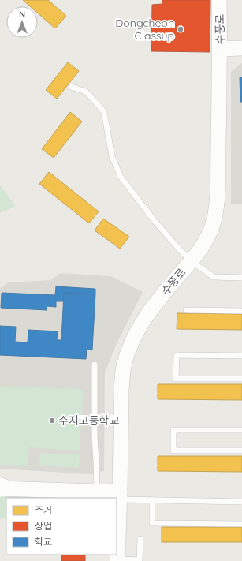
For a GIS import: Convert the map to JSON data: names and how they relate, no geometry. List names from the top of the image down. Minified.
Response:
{"streets":{"street":["수풍로"]},"places":["Dongcheon Classup","수지고등학교"],"legend":["주거","상업","학교"],"north":"top"}
